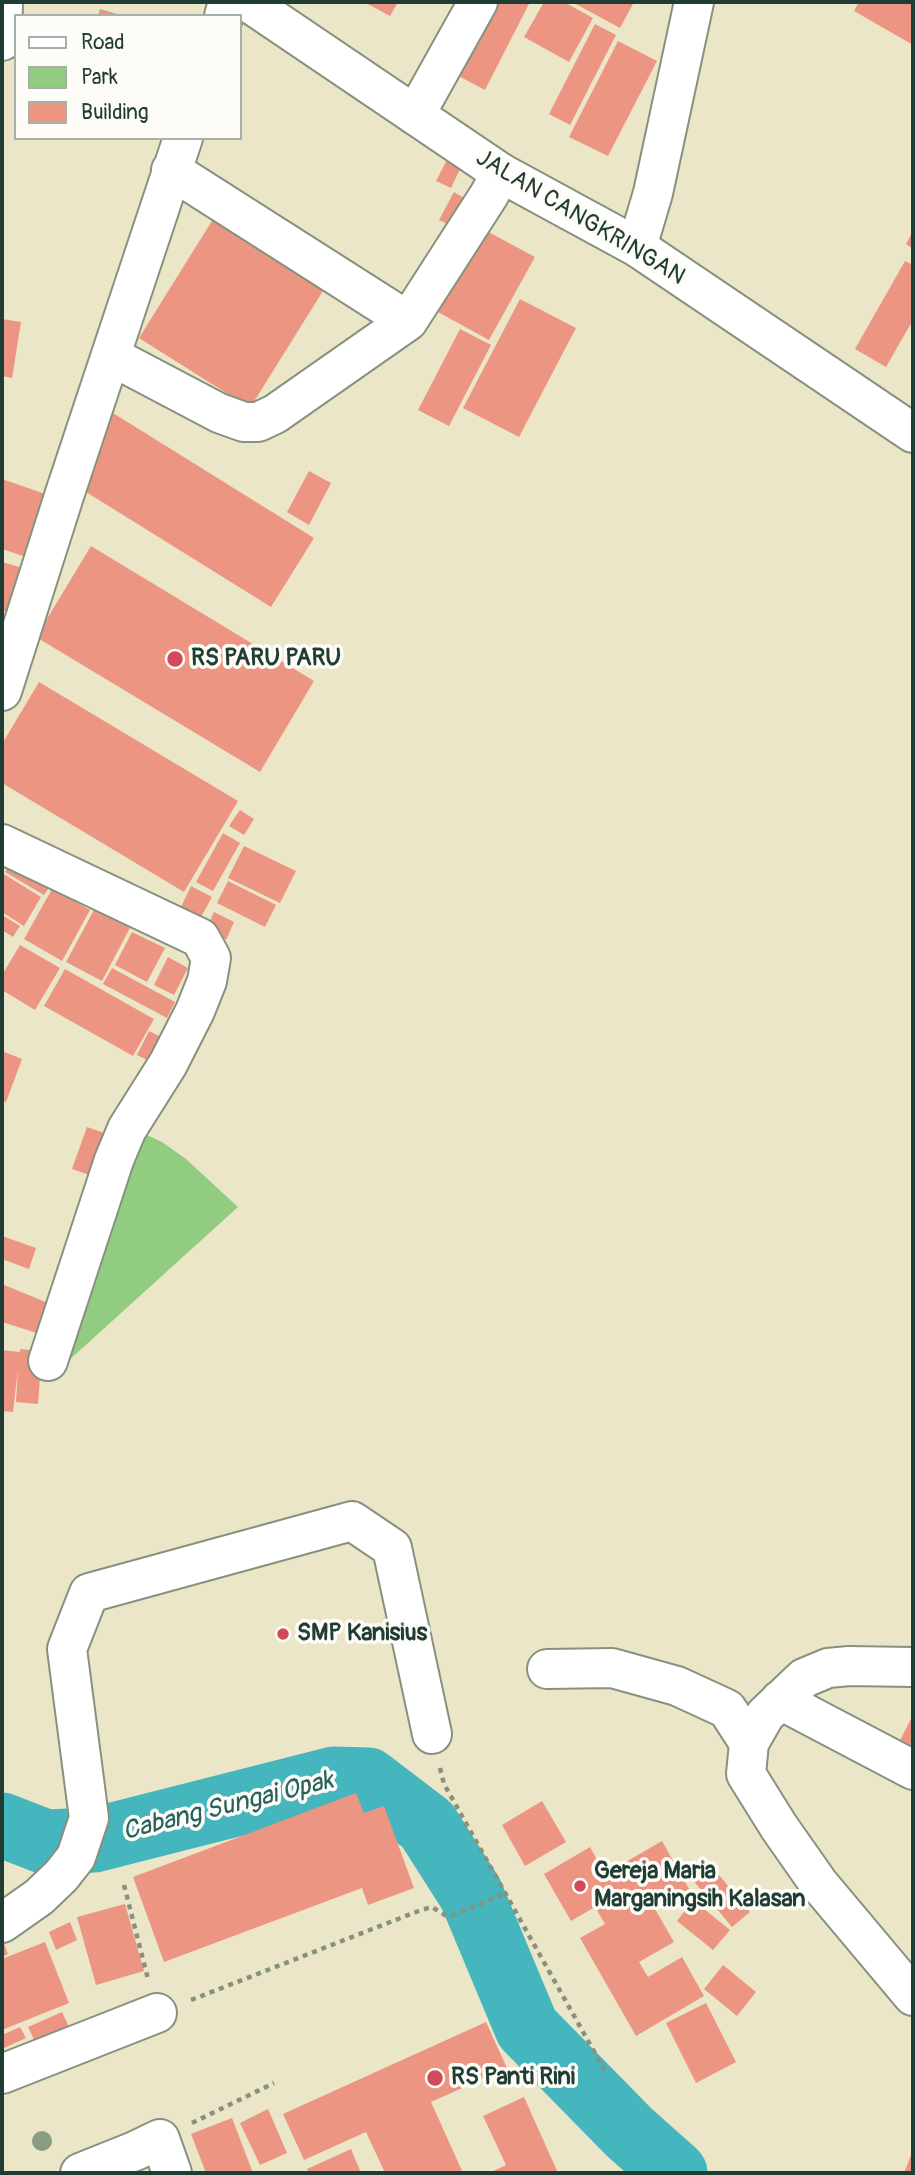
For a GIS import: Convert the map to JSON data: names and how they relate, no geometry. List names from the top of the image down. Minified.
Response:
{"streets":{"street":["JALAN CANGKRINGAN"]},"water":["Cabang Sungai Opak"],"places":["RS PARU PARU","SMP Kanisius","Gereja Maria Marganingsih Kalasan","RS Panti Rini"],"legend":["Road","Park","Building"]}
